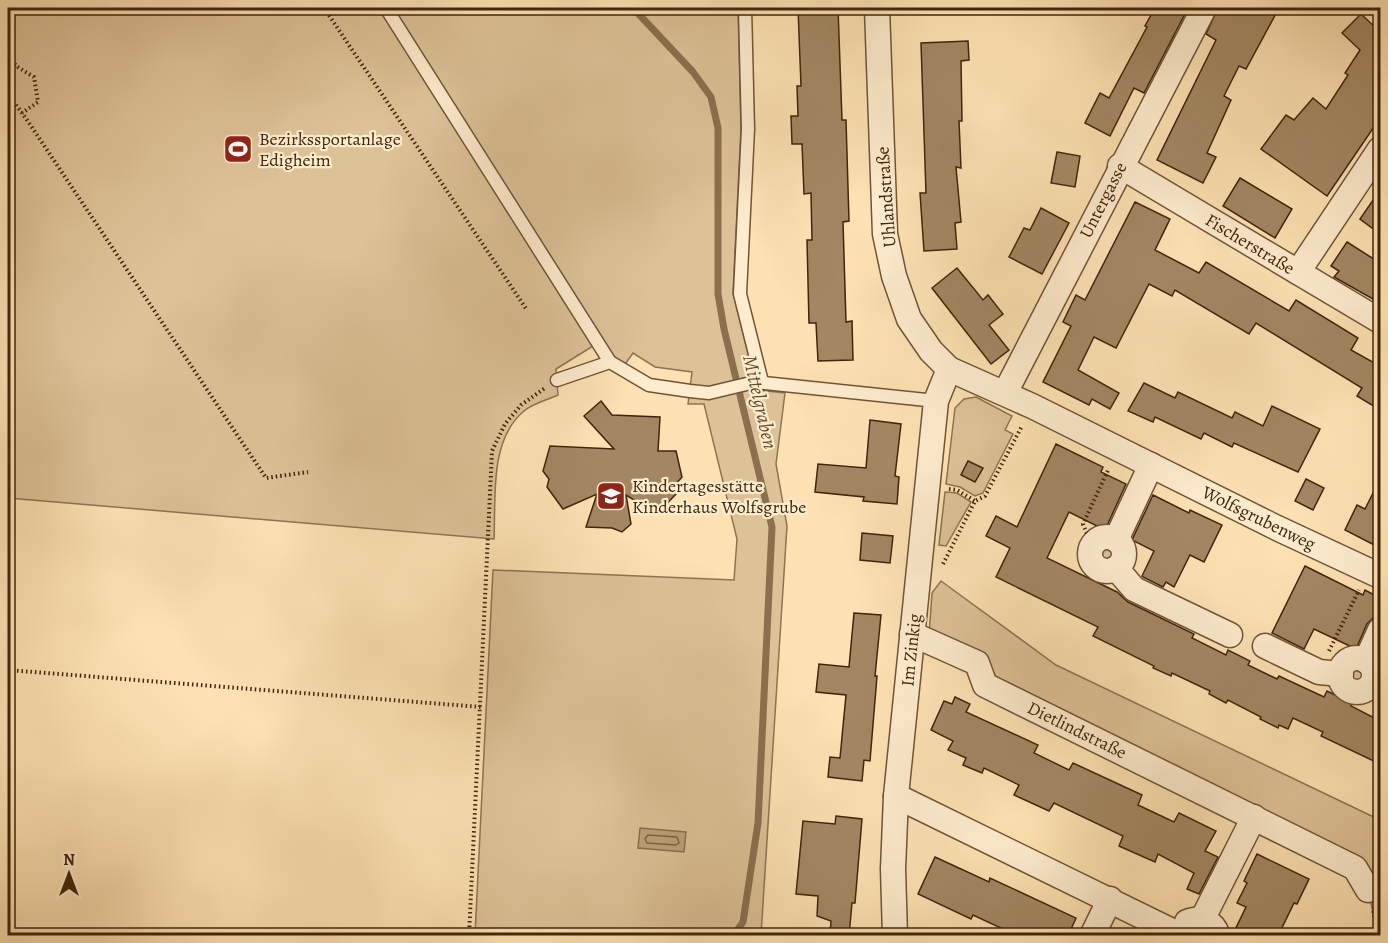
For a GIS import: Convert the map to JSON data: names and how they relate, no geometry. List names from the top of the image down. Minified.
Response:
{"streets":{"street":["Uhlandstraße","Untergasse","Fischerstraße","Wolfsgrubenweg","Im Zinkig","Dietlindstraße"]},"crossings":[["Uhlandstraße","Wolfsgrubenweg"],["Uhlandstraße","Im Zinkig"],["Untergasse","Fischerstraße"],["Untergasse","Wolfsgrubenweg"],["Wolfsgrubenweg","Im Zinkig"],["Im Zinkig","Dietlindstraße"]],"water":["Mittelgraben"],"places":{"sports":["Bezirkssportanlage Edigheim"],"school or university":["Kindertagesstätte Kinderhaus Wolfsgrube"]},"north":"top"}
